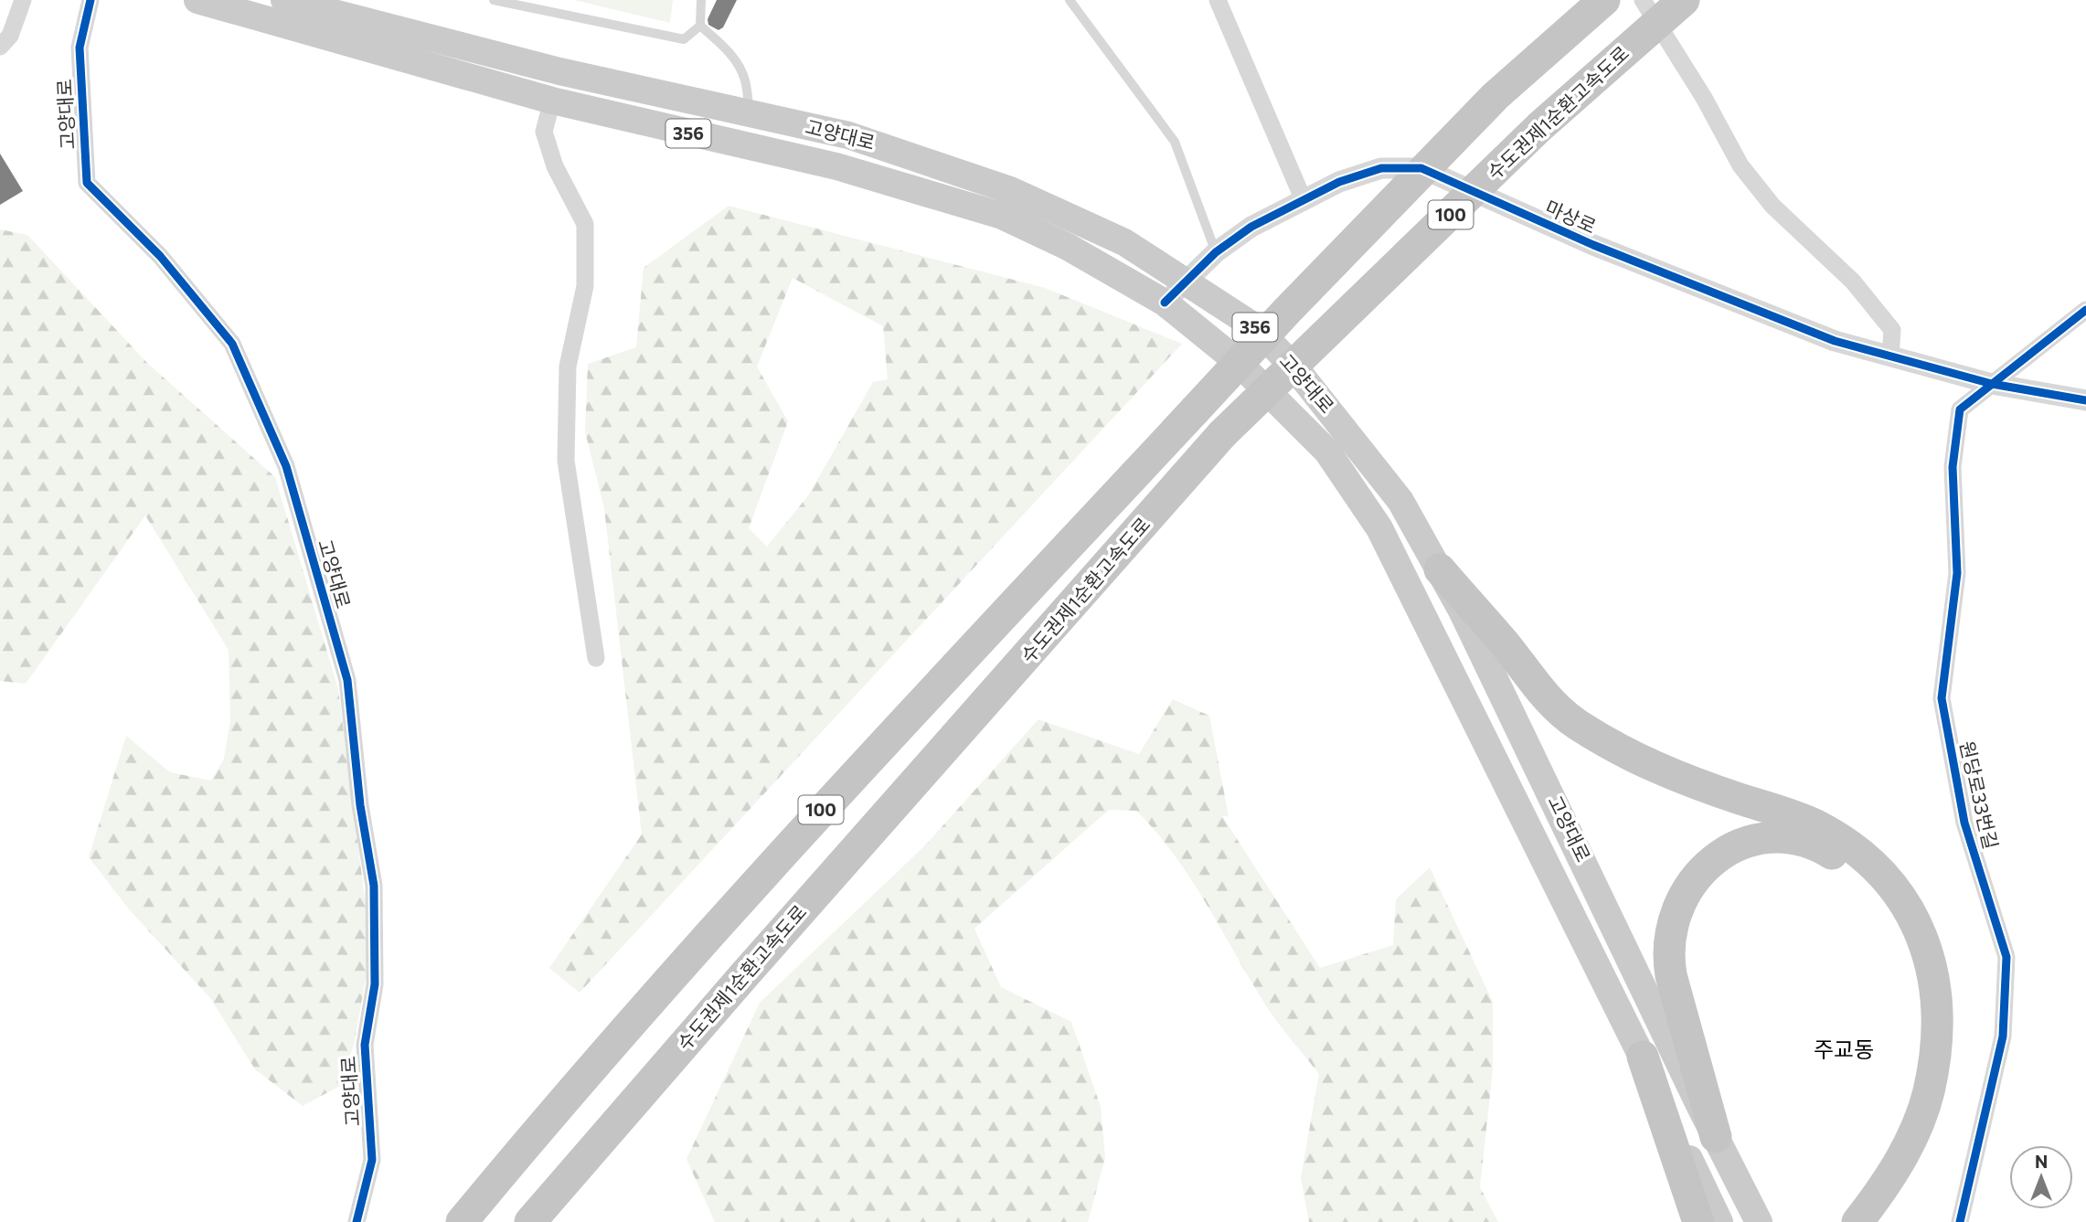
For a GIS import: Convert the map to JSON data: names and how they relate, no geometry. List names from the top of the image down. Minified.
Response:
{"streets":{"highway":["수도권제1순환고속도로","100"],"main road":["고양대로","356"],"street":["마상로","원당로33번길"]},"crossings":[["고양대로","마상로"],["마상로","원당로33번길"]],"districts":["주교동"],"north":"top"}
